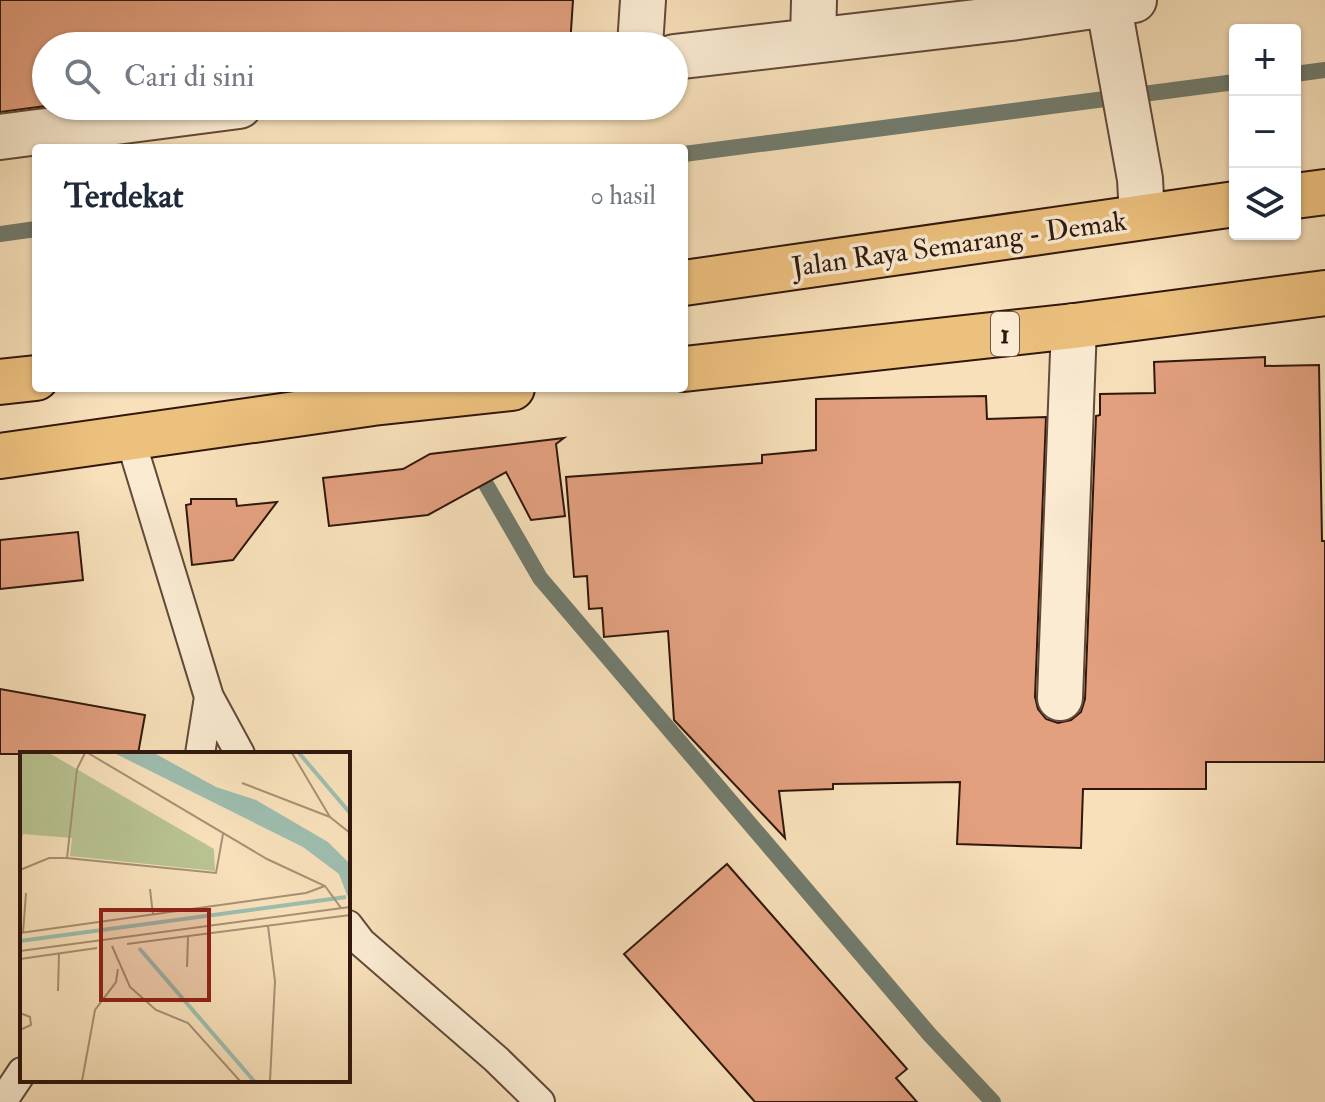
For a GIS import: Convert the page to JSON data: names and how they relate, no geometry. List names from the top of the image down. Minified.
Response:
{"streets":{"highway":["Jalan Raya Semarang - Demak","1"]},"page":{"map_buttons":["+","−"],"search":"Cari di sini","heading":["Terdekat","0 hasil"]}}
